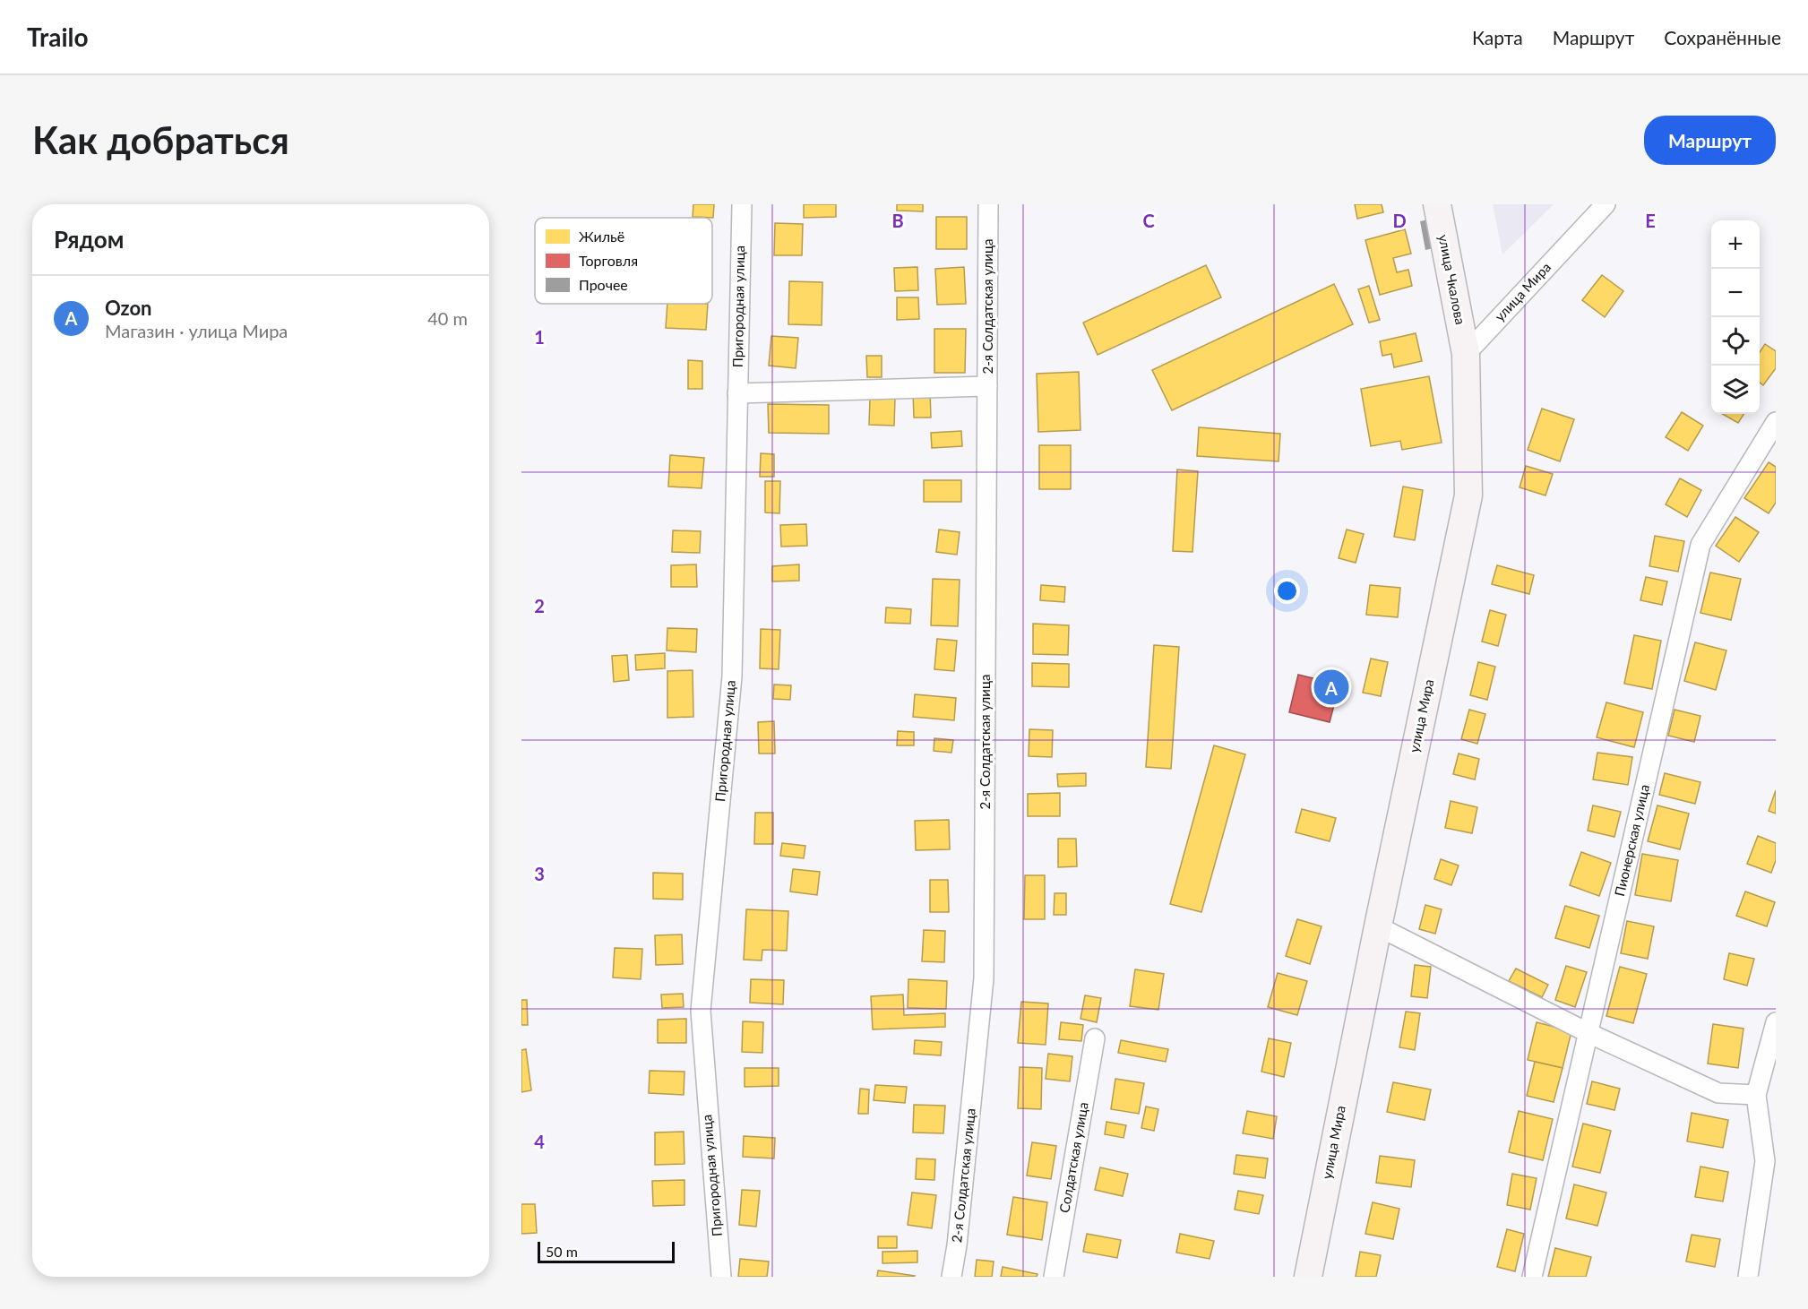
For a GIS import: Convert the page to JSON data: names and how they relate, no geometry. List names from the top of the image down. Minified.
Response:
{"streets":{"street":["улица Чкалова","улица Мира","Пригородная улица","2-я Солдатская улица","Пионерская улица","Солдатская улица"]},"crossings":[["улица Чкалова","улица Мира"]],"legend":["Жильё","Торговля","Прочее"],"scale_bar":"50 m","page":{"header":"Trailo","nav":["Карта","Маршрут","Сохранённые"],"buttons":"Маршрут","title":"Как добраться","heading":"Рядом","map_buttons":["+","−"],"list":[{"mark":"A","name":"Ozon","note":"Магазин · улица Мира","value":"40 m"}],"pins":"A","scale":"50 m"},"grid":{"columns":["B","C","D","E"],"rows":["1","2","3","4"]}}
